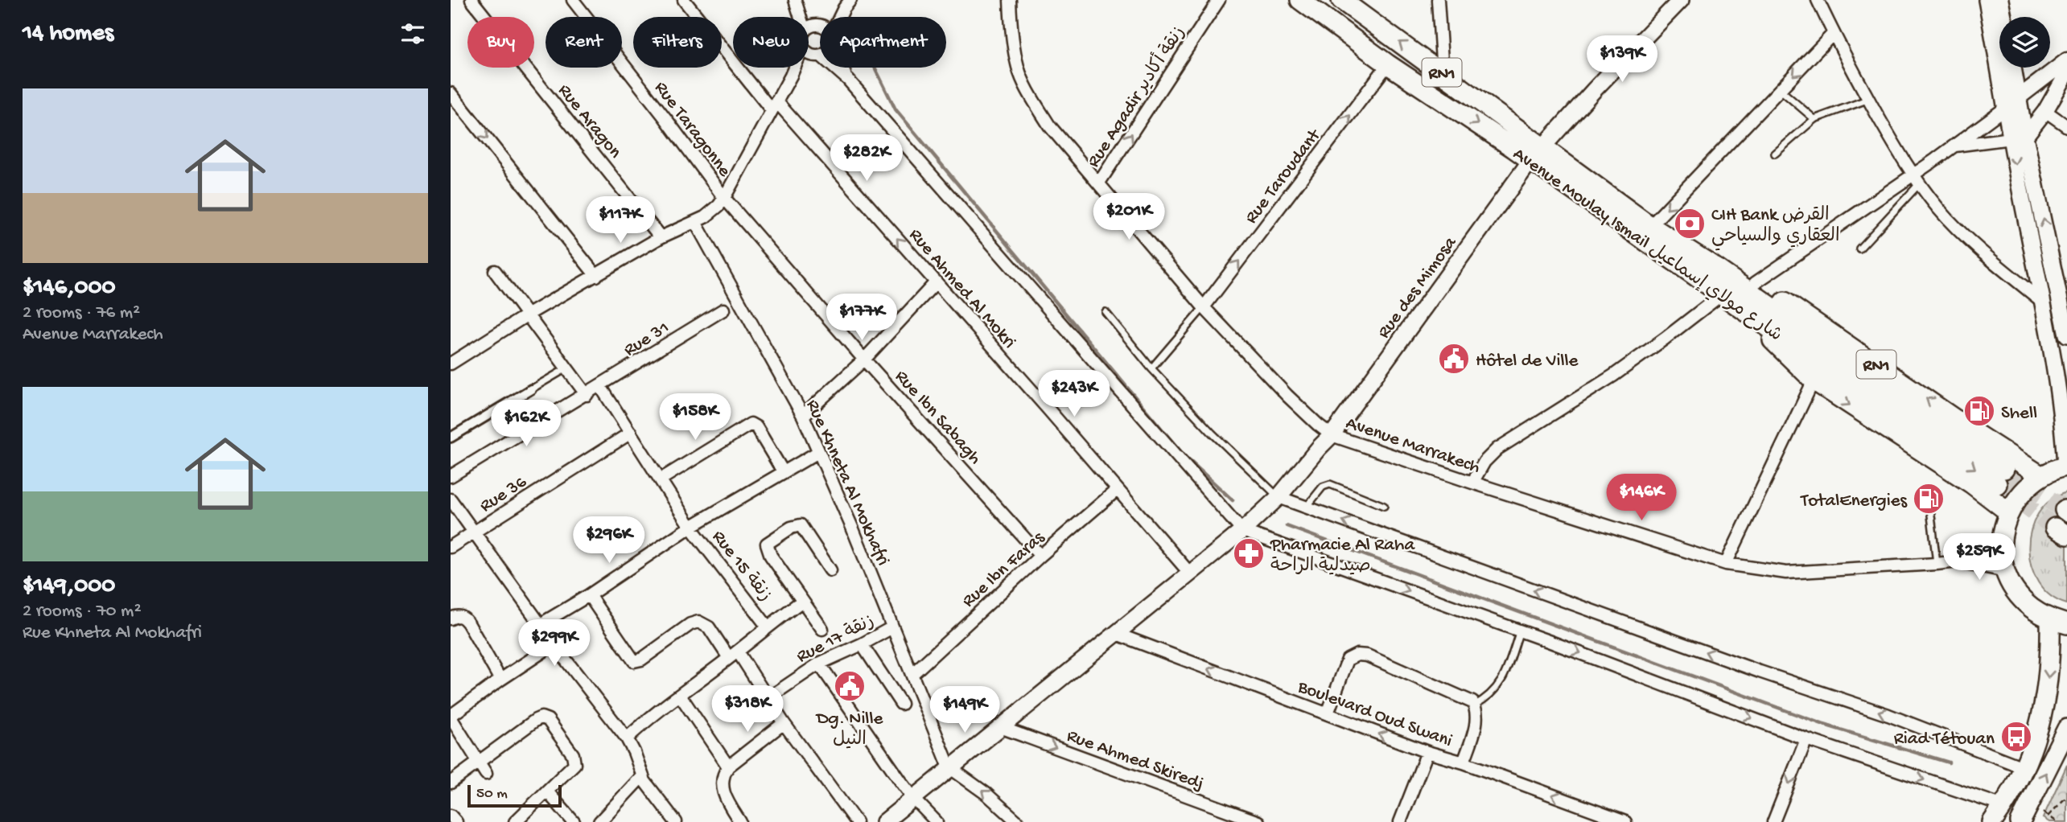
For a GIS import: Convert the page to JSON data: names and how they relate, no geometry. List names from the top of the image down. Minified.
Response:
{"streets":{"highway":["RN1","Avenue Moulay Ismail شارع مولاي إسماعيل"],"main road":["Rue des Mimosa"],"street":["Rue Agadir زنقة أكادير","Rue Aragon","Rue Taragonne","Rue Taroudant","Rue Ahmed Al Mokri","Rue 31","Rue Ibn Sabagh","Avenue Marrakech","Rue Khneta Al Mokhafri","Rue 36","Rue 15 زنقة","Rue Ibn Faras","Rue 17 زنقة","Boulevard Oud Swani","Rue Ahmed Skiredj"]},"crossings":[["RN1","Avenue Moulay Ismail شارع مولاي إسماعيل"],["Rue Agadir زنقة أكادير","Avenue Marrakech"],["Rue Taragonne","Rue Ibn Sabagh"],["Rue Taroudant","Avenue Moulay Ismail شارع مولاي إسماعيل"],["Rue Taroudant","Avenue Marrakech"],["Avenue Moulay Ismail شارع مولاي إسماعيل","Rue des Mimosa"],["Rue des Mimosa","Rue Ahmed Al Mokri"],["Rue des Mimosa","Avenue Marrakech"],["Rue des Mimosa","Rue Khneta Al Mokhafri"],["Rue des Mimosa","Boulevard Oud Swani"],["Rue des Mimosa","Rue Ahmed Skiredj"],["Rue Ahmed Al Mokri","Rue Ibn Faras"],["Rue 31","Rue 15 زنقة"],["Rue Ibn Sabagh","Rue Ibn Faras"],["Rue Khneta Al Mokhafri","Rue Ibn Faras"],["Rue Khneta Al Mokhafri","Rue 17 زنقة"],["Rue 36","Rue 15 زنقة"]],"one_way":["Rue Agadir زنقة أكادير","Rue Taroudant","Boulevard Oud Swani","Rue Ahmed Skiredj"],"places":{"bank":["CIH Bank القرض العقاري والسياحي"],"public building":["Hôtel de Ville","Dg. Nille النيل"],"fuel station":["Shell","TotalEnergies"],"pharmacy":["Pharmacie Al Raha صيدلية الراحة"],"bus stop":["Riad Tétouan"]},"scale_bar":"50 m","page":{"heading":"14 homes","chip":["Buy","Rent","Filters","New","Apartment"],"price":["$139K","$282K","$201K","$117K","$177K","$243K","$158K","$162K","$146K","$296K","$259K","$299K","$318K","$149K"],"list":[{"name":"$146,000","note":"2 rooms · 76 m² · Avenue Marrakech"},{"name":"$149,000","note":"2 rooms · 70 m² · Rue Khneta Al Mokhafri"}],"scale":"50 m"}}
